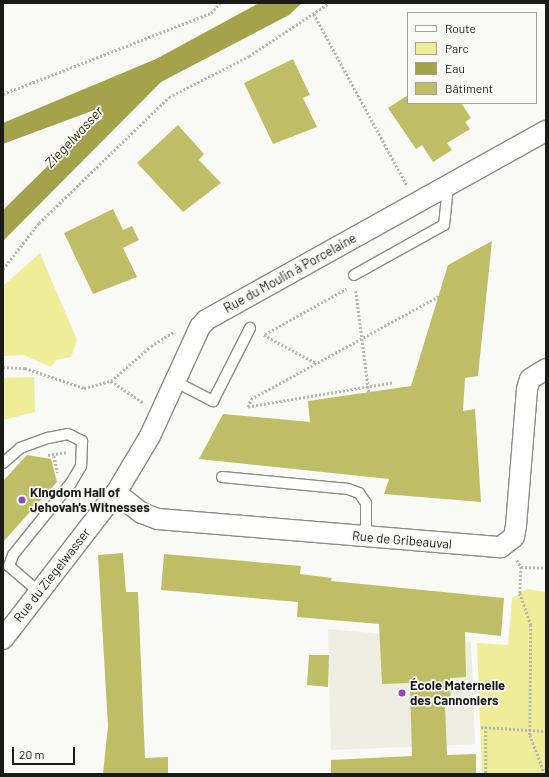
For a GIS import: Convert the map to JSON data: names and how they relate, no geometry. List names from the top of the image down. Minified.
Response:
{"streets":{"street":["Rue du Moulin à Porcelaine","Rue de Gribeauval","Rue du Ziegelwasser"]},"crossings":[["Rue du Moulin à Porcelaine","Rue de Gribeauval"],["Rue du Moulin à Porcelaine","Rue du Ziegelwasser"],["Rue de Gribeauval","Rue du Ziegelwasser"]],"water":["Ziegelwasser"],"places":["Kingdom Hall of Jehovah's Witnesses","École Maternelle des Cannoniers"],"legend":["Route","Parc","Eau","Bâtiment"],"scale_bar":"20 m"}
